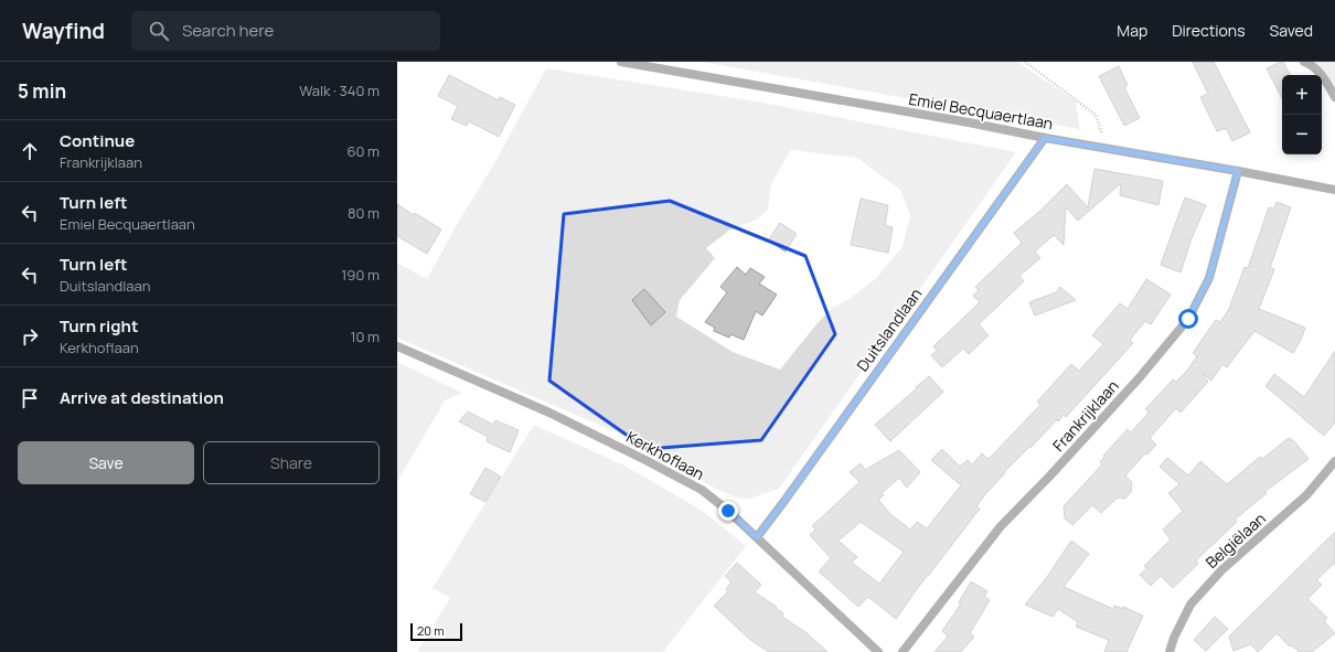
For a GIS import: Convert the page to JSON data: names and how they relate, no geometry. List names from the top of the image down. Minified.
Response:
{"streets":{"street":["Emiel Becquaertlaan","Duitslandlaan","Frankrijklaan","Kerkhoflaan","Belgiëlaan"]},"crossings":[["Emiel Becquaertlaan","Duitslandlaan"],["Emiel Becquaertlaan","Frankrijklaan"],["Duitslandlaan","Kerkhoflaan"]],"scale_bar":"20 m","page":{"header":"Wayfind","search":"Search here","nav":["Map","Directions","Saved"],"heading":["5 min","Walk · 340 m"],"map_buttons":["+","−"],"list":[["Continue","Frankrijklaan","60 m"],["Turn left","Emiel Becquaertlaan","80 m"],["Turn left","Duitslandlaan","190 m"],["Turn right","Kerkhoflaan","10 m"],"Arrive at destination"],"buttons":["Save","Share"],"scale":"20 m"}}
